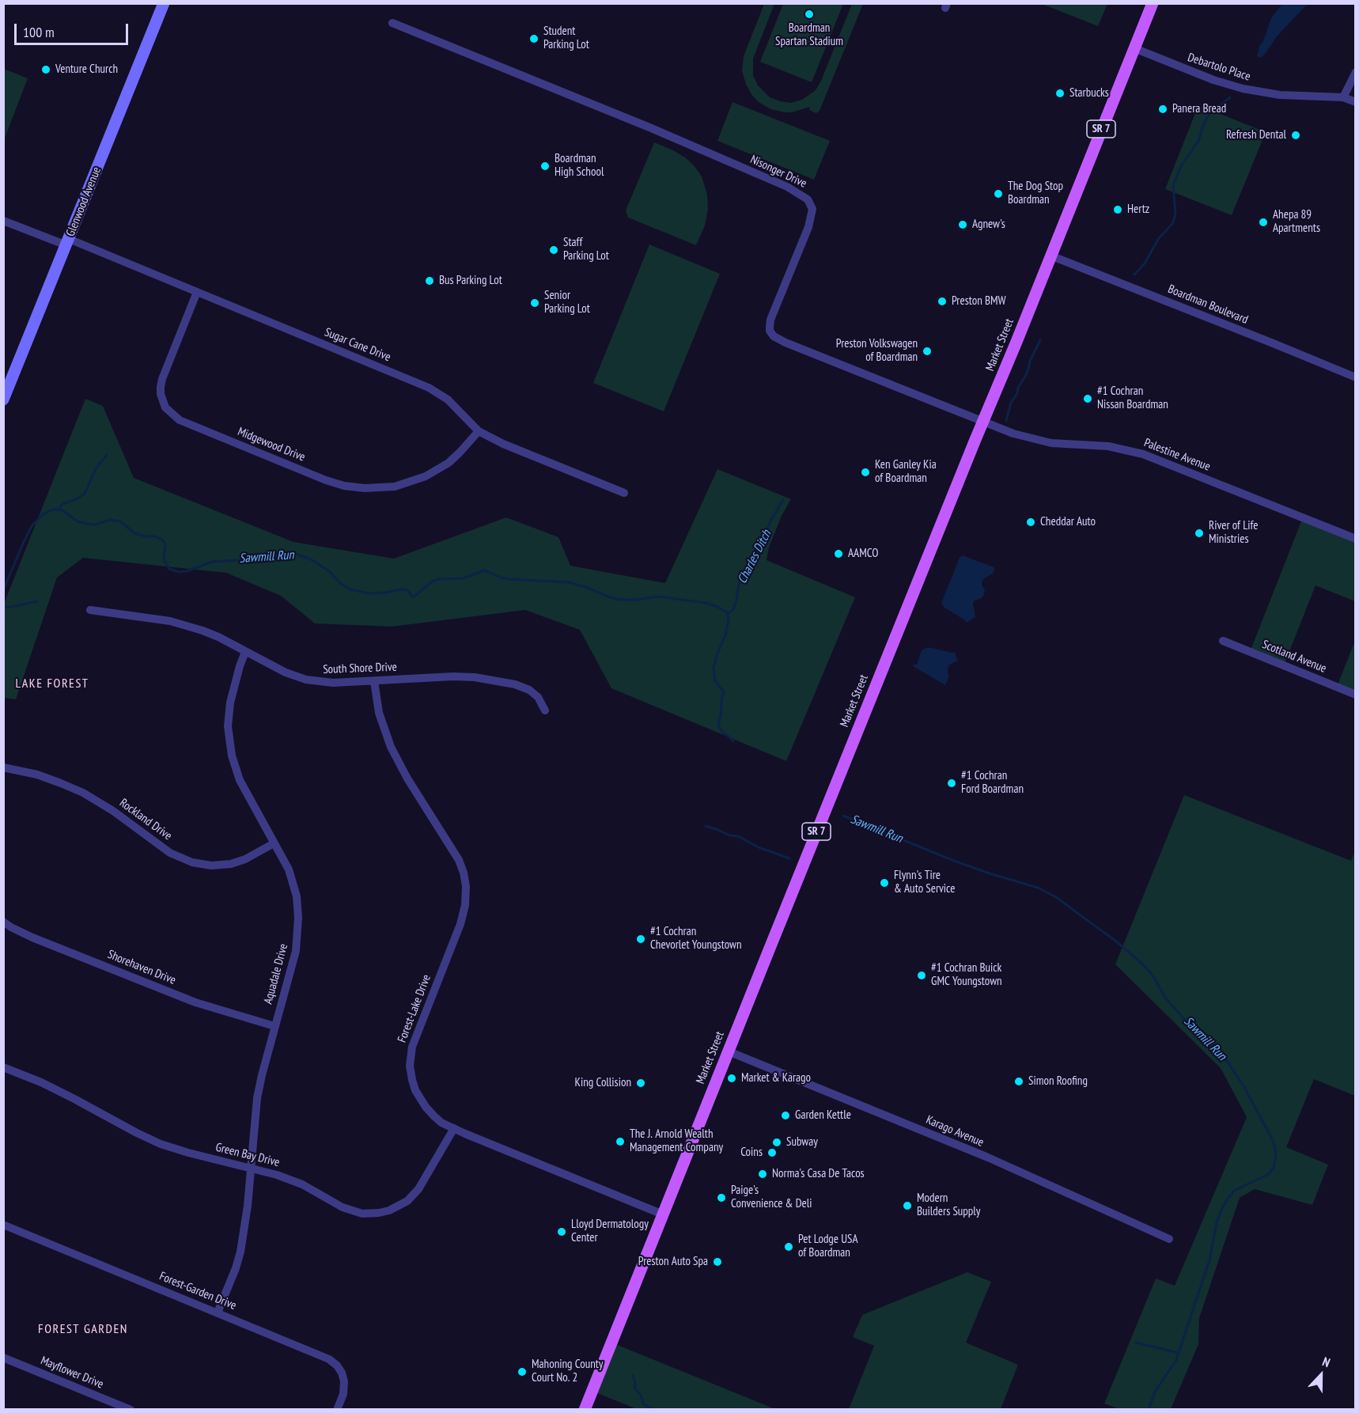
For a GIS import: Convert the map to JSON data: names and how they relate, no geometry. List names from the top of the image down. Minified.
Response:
{"streets":{"main road":["SR 7","Market Street"],"street":["Debartolo Place","Nisonger Drive","Glenwood Avenue","Boardman Boulevard","Sugar Cane Drive","Midgewood Drive","Palestine Avenue","Scotland Avenue","South Shore Drive","Rockland Drive","Shorehaven Drive","Aquadale Drive","Forest-Lake Drive","Karago Avenue","Green Bay Drive","Forest-Garden Drive","Mayflower Drive"]},"crossings":[["Debartolo Place","Market Street"],["Nisonger Drive","Market Street"],["Nisonger Drive","Palestine Avenue"],["Glenwood Avenue","Sugar Cane Drive"],["Boardman Boulevard","Market Street"],["Sugar Cane Drive","Midgewood Drive"],["Market Street","Palestine Avenue"],["Market Street","Forest-Lake Drive"],["Market Street","Karago Avenue"],["South Shore Drive","Aquadale Drive"],["South Shore Drive","Forest-Lake Drive"],["Rockland Drive","Aquadale Drive"],["Shorehaven Drive","Aquadale Drive"],["Aquadale Drive","Green Bay Drive"],["Aquadale Drive","Forest-Garden Drive"],["Forest-Lake Drive","Green Bay Drive"]],"districts":["LAKE FOREST","FOREST GARDEN"],"water":["Sawmill Run","Charles Ditch"],"places":["Boardman Spartan Stadium","Student Parking Lot","Venture Church","Starbucks","Panera Bread","Refresh Dental","Boardman High School","The Dog Stop Boardman","Hertz","Ahepa 89 Apartments","Agnew's","Staff Parking Lot","Bus Parking Lot","Preston BMW","Senior Parking Lot","Preston Volkswagen of Boardman","#1 Cochran Nissan Boardman","Ken Ganley Kia of Boardman","Cheddar Auto","River of Life Ministries","AAMCO","#1 Cochran Ford Boardman","Flynn's Tire & Auto Service","#1 Cochran Chevorlet Youngstown","#1 Cochran Buick GMC Youngstown","Market & Karago","Simon Roofing","King Collision","Garden Kettle","The J. Arnold Wealth Management Company","Subway","Coins","Norma's Casa De Tacos","Paige's Convenience & Deli","Modern Builders Supply","Lloyd Dermatology Center","Pet Lodge USA of Boardman","Preston Auto Spa","Mahoning County Court No. 2"],"scale_bar":"100 m","north":"top"}
